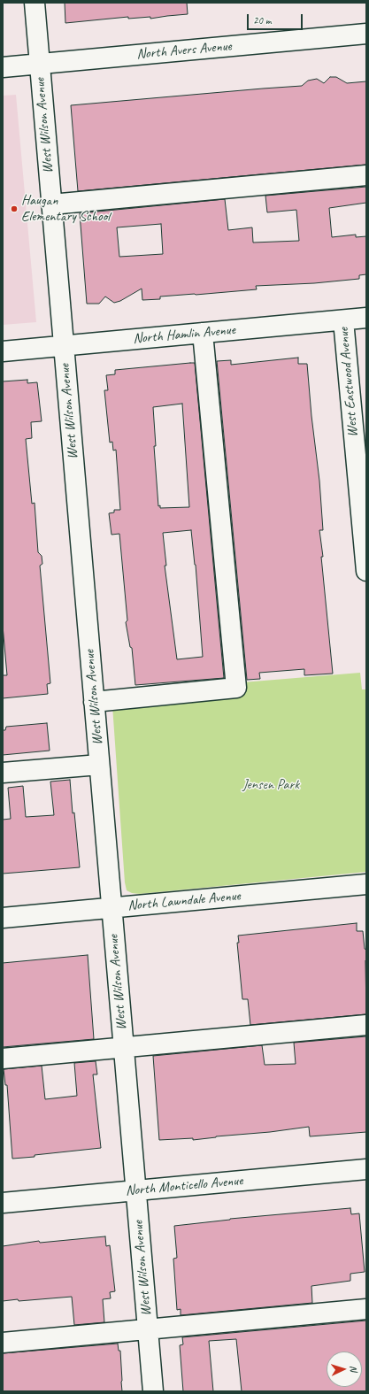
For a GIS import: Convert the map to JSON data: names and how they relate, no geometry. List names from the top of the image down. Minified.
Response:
{"streets":{"street":["North Avers Avenue","West Wilson Avenue","North Hamlin Avenue","West Eastwood Avenue","North Lawndale Avenue","North Monticello Avenue"]},"crossings":[["North Avers Avenue","West Wilson Avenue"],["West Wilson Avenue","North Hamlin Avenue"],["West Wilson Avenue","North Lawndale Avenue"],["West Wilson Avenue","North Monticello Avenue"],["North Hamlin Avenue","West Eastwood Avenue"]],"parks":["Jensen Park"],"places":["Haugan Elementary School"],"scale_bar":"20 m","north":"right"}
